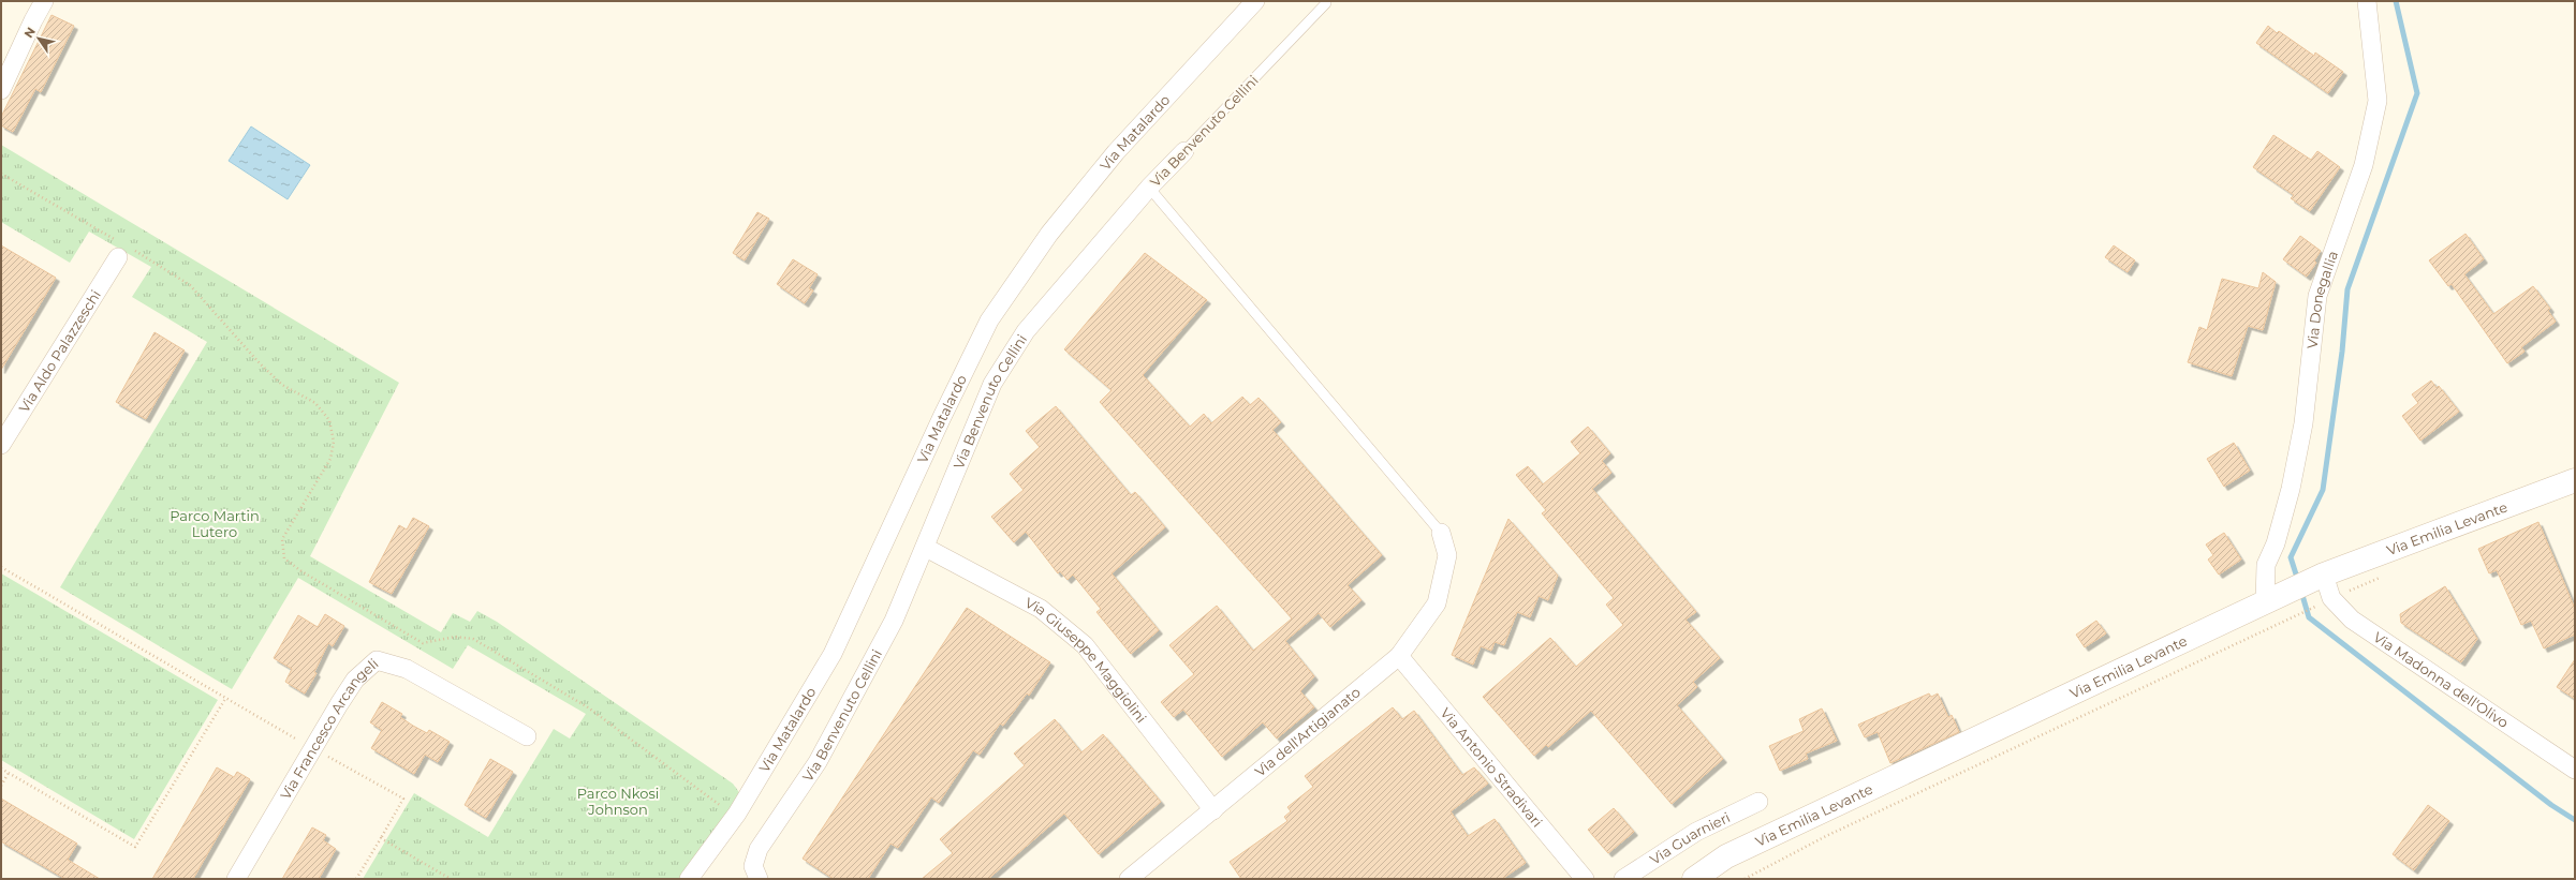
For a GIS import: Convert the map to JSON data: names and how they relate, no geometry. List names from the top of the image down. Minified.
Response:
{"streets":{"main road":["Via Emilia Levante"],"street":["Via Benvenuto Cellini","Via Matalardo","Via Donegallia","Via Aldo Palazzeschi","Via Giuseppe Maggiolini","Via Madonna dell'Olivo","Via dell'Artigianato","Via Francesco Arcangeli","Via Antonio Stradivari","Via Guarnieri"]},"crossings":[["Via Benvenuto Cellini","Via Giuseppe Maggiolini"],["Via Donegallia","Via Emilia Levante"],["Via Emilia Levante","Via Madonna dell'Olivo"],["Via Giuseppe Maggiolini","Via dell'Artigianato"],["Via dell'Artigianato","Via Antonio Stradivari"]],"parks":["Parco Martin Lutero","Parco Nkosi Johnson"],"north":"top left"}
